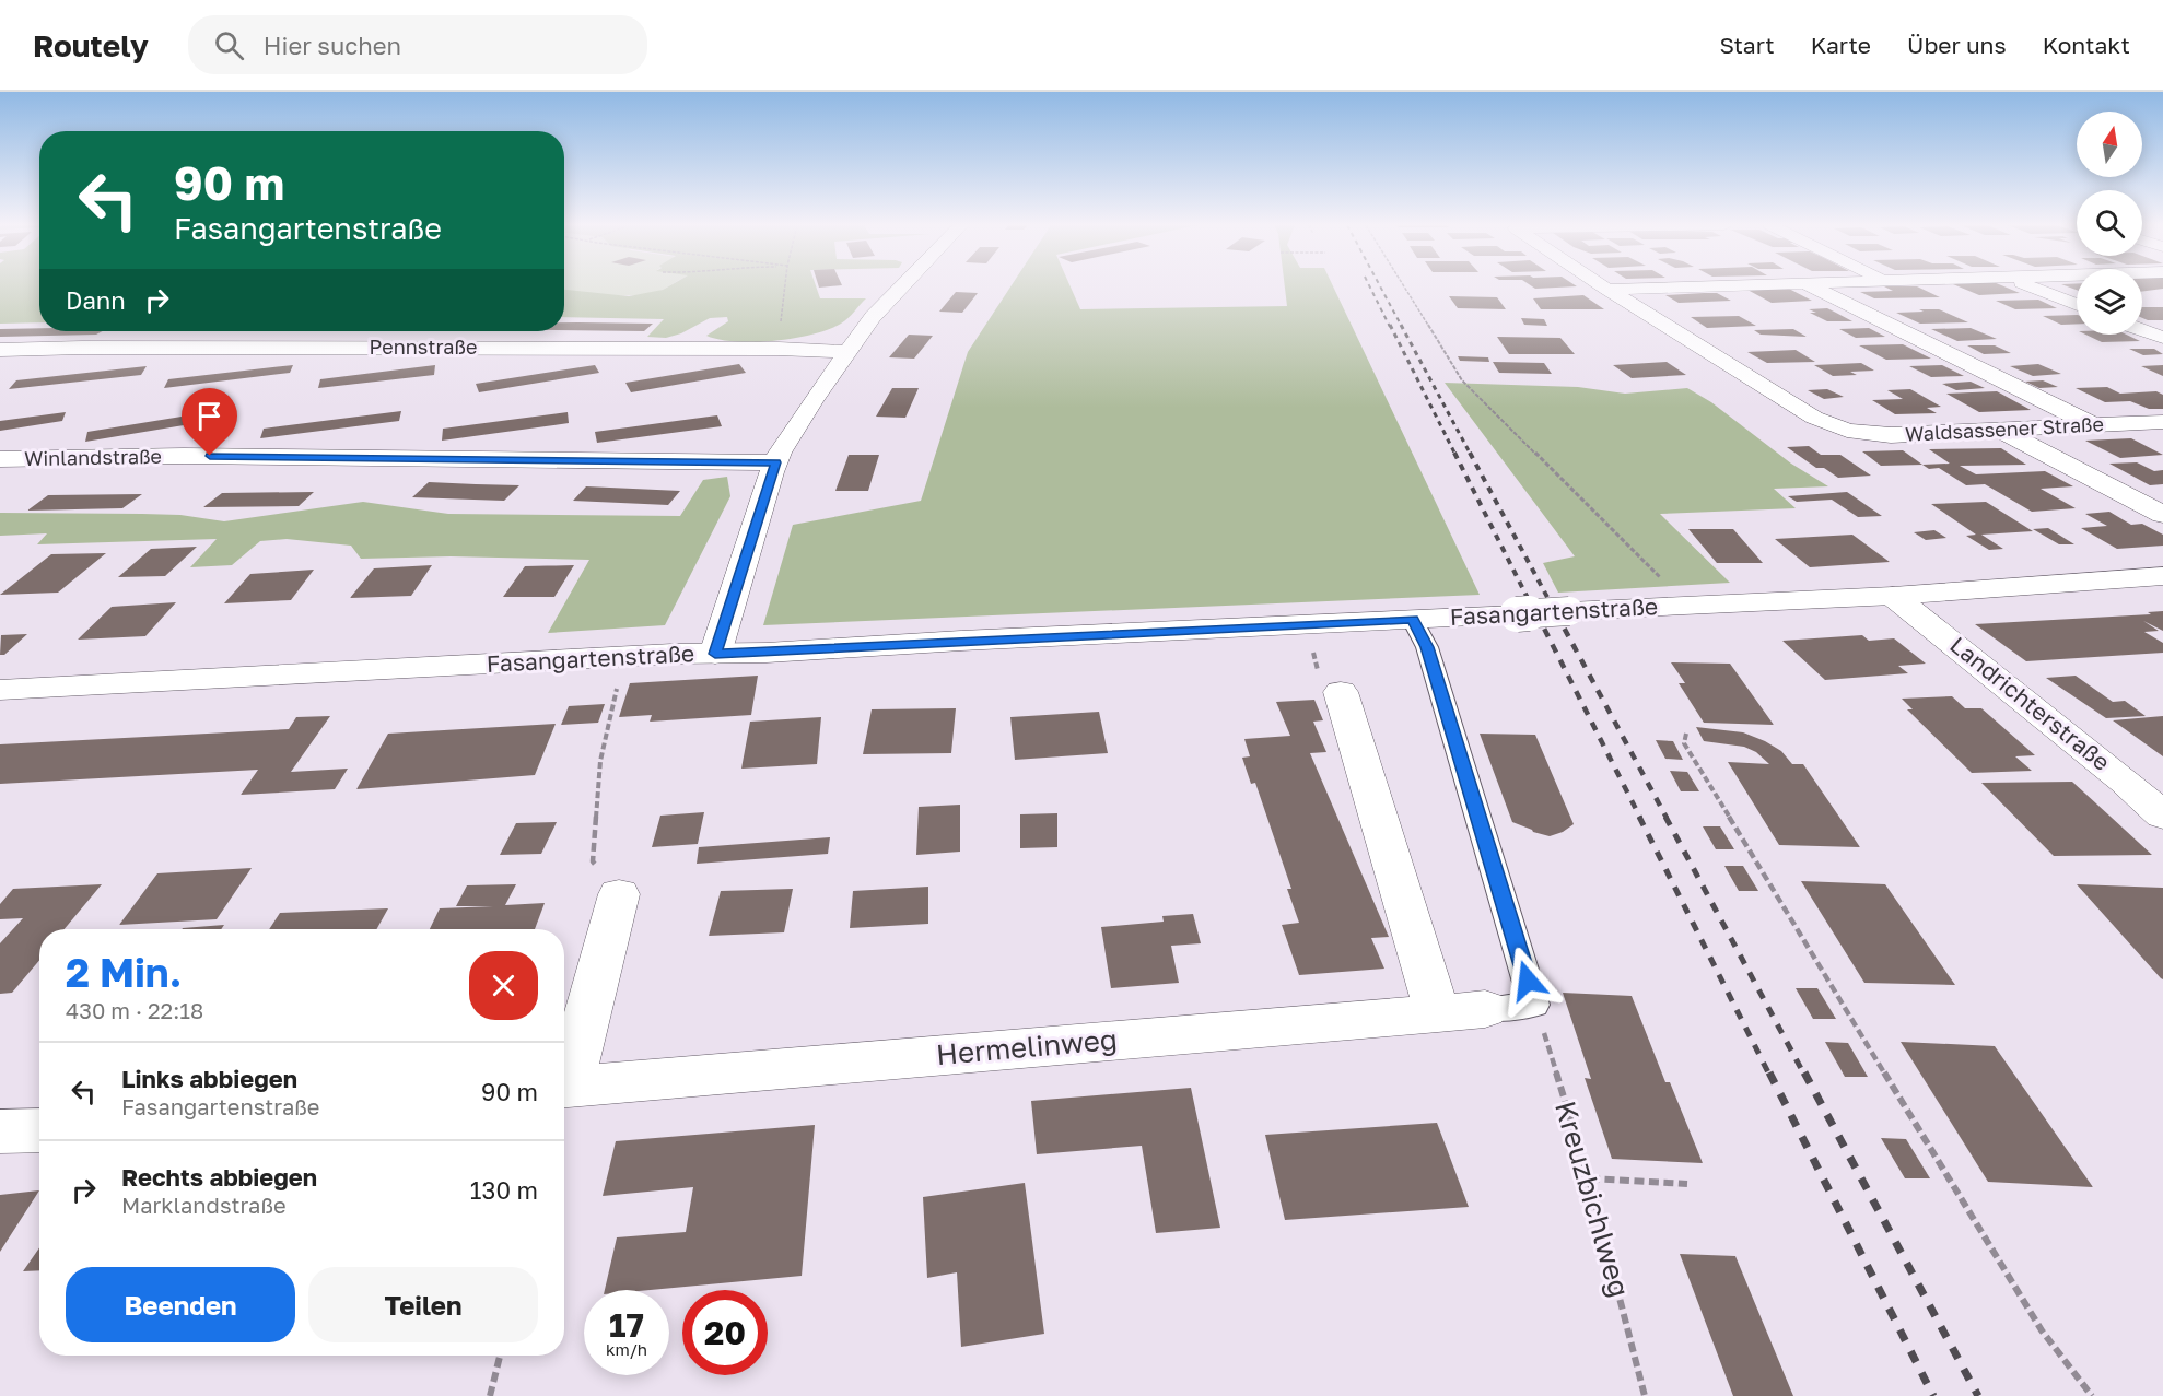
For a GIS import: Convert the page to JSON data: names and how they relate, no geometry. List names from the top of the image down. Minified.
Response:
{"streets":{"street":["Pennstraße","Waldsassener Straße","Winlandstraße","Fasangartenstraße","Landrichterstraße","Hermelinweg"],"path":["Kreuzbichlweg"]},"crossings":[["Fasangartenstraße","Landrichterstraße"]],"north":"top","page":{"header":"Routely","search":"Hier suchen","nav":["Start","Karte","Über uns","Kontakt"],"turn":["90 m","Fasangartenstraße"],"then":"Dann","heading":["2 Min.","430 m · 22:18"],"list":[{"name":"Links abbiegen","note":"Fasangartenstraße","value":"90 m"},{"name":"Rechts abbiegen","note":"Marklandstraße","value":"130 m"}],"buttons":["Beenden","Teilen"],"speed":"17 km/h","limit":"20"}}
